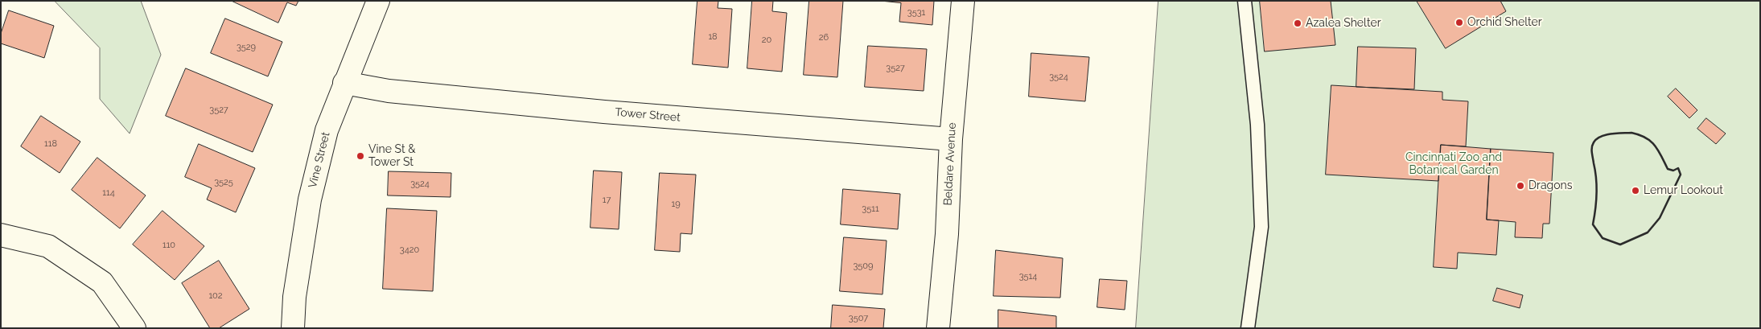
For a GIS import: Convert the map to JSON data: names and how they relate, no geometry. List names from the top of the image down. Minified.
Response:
{"streets":{"street":["Tower Street","Vine Street","Beldare Avenue"]},"crossings":[["Tower Street","Vine Street"],["Tower Street","Beldare Avenue"]],"parks":["Cincinnati Zoo and Botanical Garden"],"places":["Orchid Shelter","Azalea Shelter","Vine St & Tower St","Dragons","Lemur Lookout"],"house_numbers":["3531","18","26","20","3529","3527","3524","3527","118","3525","3524","114","17","19","3511","110","3420","3509","3514","102","3507"]}
